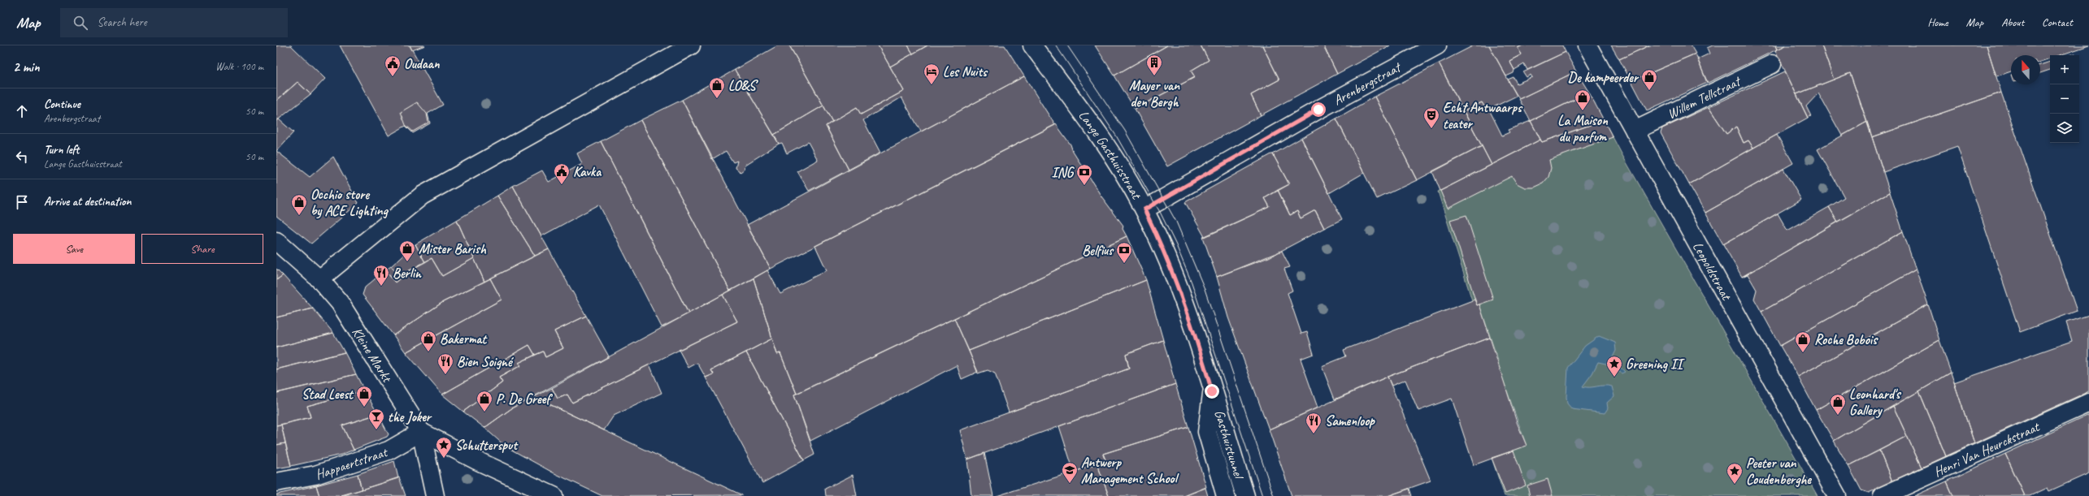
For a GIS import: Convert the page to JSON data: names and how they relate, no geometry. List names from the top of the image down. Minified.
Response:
{"streets":{"street":["Arenbergstraat","Willem Tellstraat","Lange Gasthuisstraat","Leopoldstraat","Kleine Markt","Gasthuistunnel","Henri Van Heurckstraat","Happaertstraat"]},"crossings":[["Arenbergstraat","Lange Gasthuisstraat"],["Willem Tellstraat","Leopoldstraat"],["Lange Gasthuisstraat","Gasthuistunnel"],["Kleine Markt","Happaertstraat"]],"places":{"building":["Mayer van den Bergh"],"public building":["Oudaan","Kavka"],"hotel":["Les Nuits"],"shop":["De kampeerder","LO&S","La Maison du parfum","Occhio store by ACE Lighting","Mister Barish","Bakermat","Roche Bobois","Stad Leest","P. De Greef","Leonhard's Gallery"],"theatre":["Echt Antwaarps teater"],"bank":["ING","Belfius"],"restaurant":["Berlin","Bien Soigné","Samenloop"],"place":["Greening II","Schuttersput","Peeter van Coudenberghe"],"bar":["the Joker"],"school or university":["Antwerp Management School"]},"north":"top","page":{"header":"Map","search":"Search here","nav":["Home","Map","About","Contact"],"heading":["2 min","Walk · 100 m"],"map_buttons":["+","−"],"list":[["Continue","Arenbergstraat","50 m"],["Turn left","Lange Gasthuisstraat","50 m"],"Arrive at destination"],"buttons":["Save","Share"]}}
